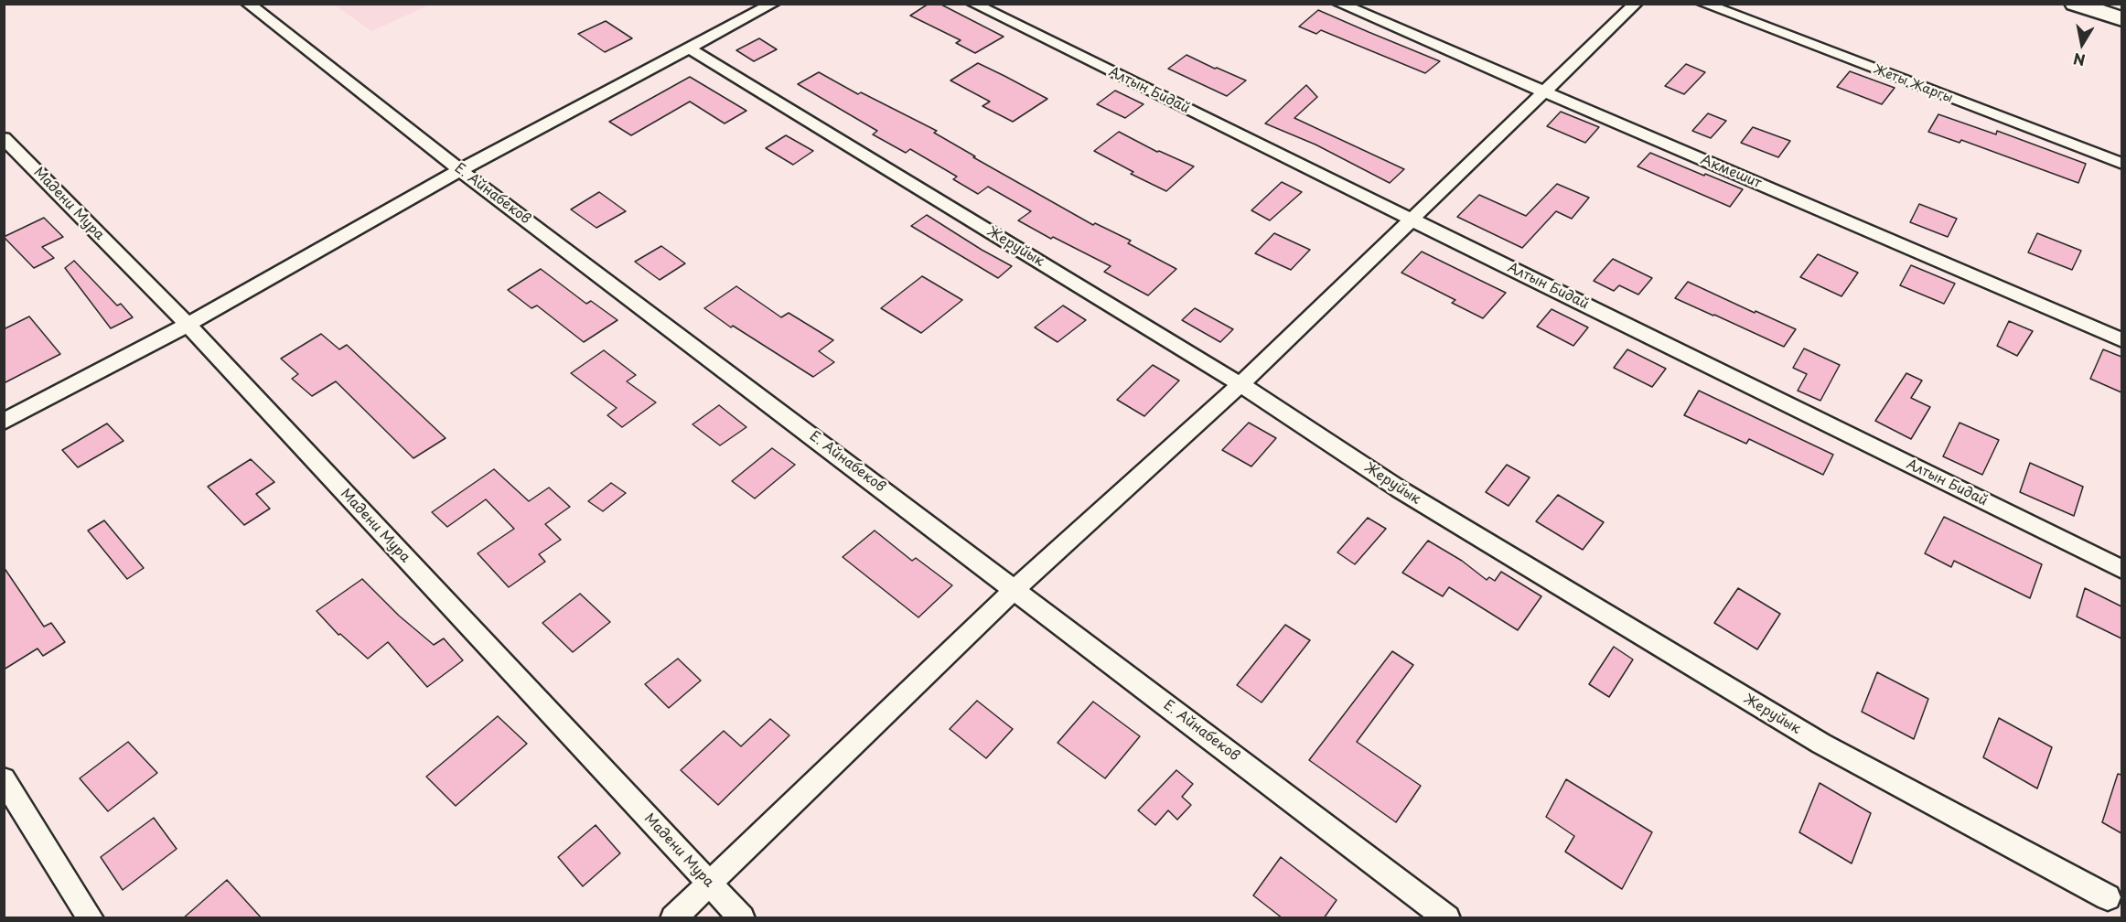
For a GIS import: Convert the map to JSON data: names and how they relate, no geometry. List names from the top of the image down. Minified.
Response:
{"streets":{"street":["Жеты Жаргы","Алтын Бидай","Акмешит","Е. Айнабеков","Мадени Мура","Жеруйык"]},"north":"bottom"}
